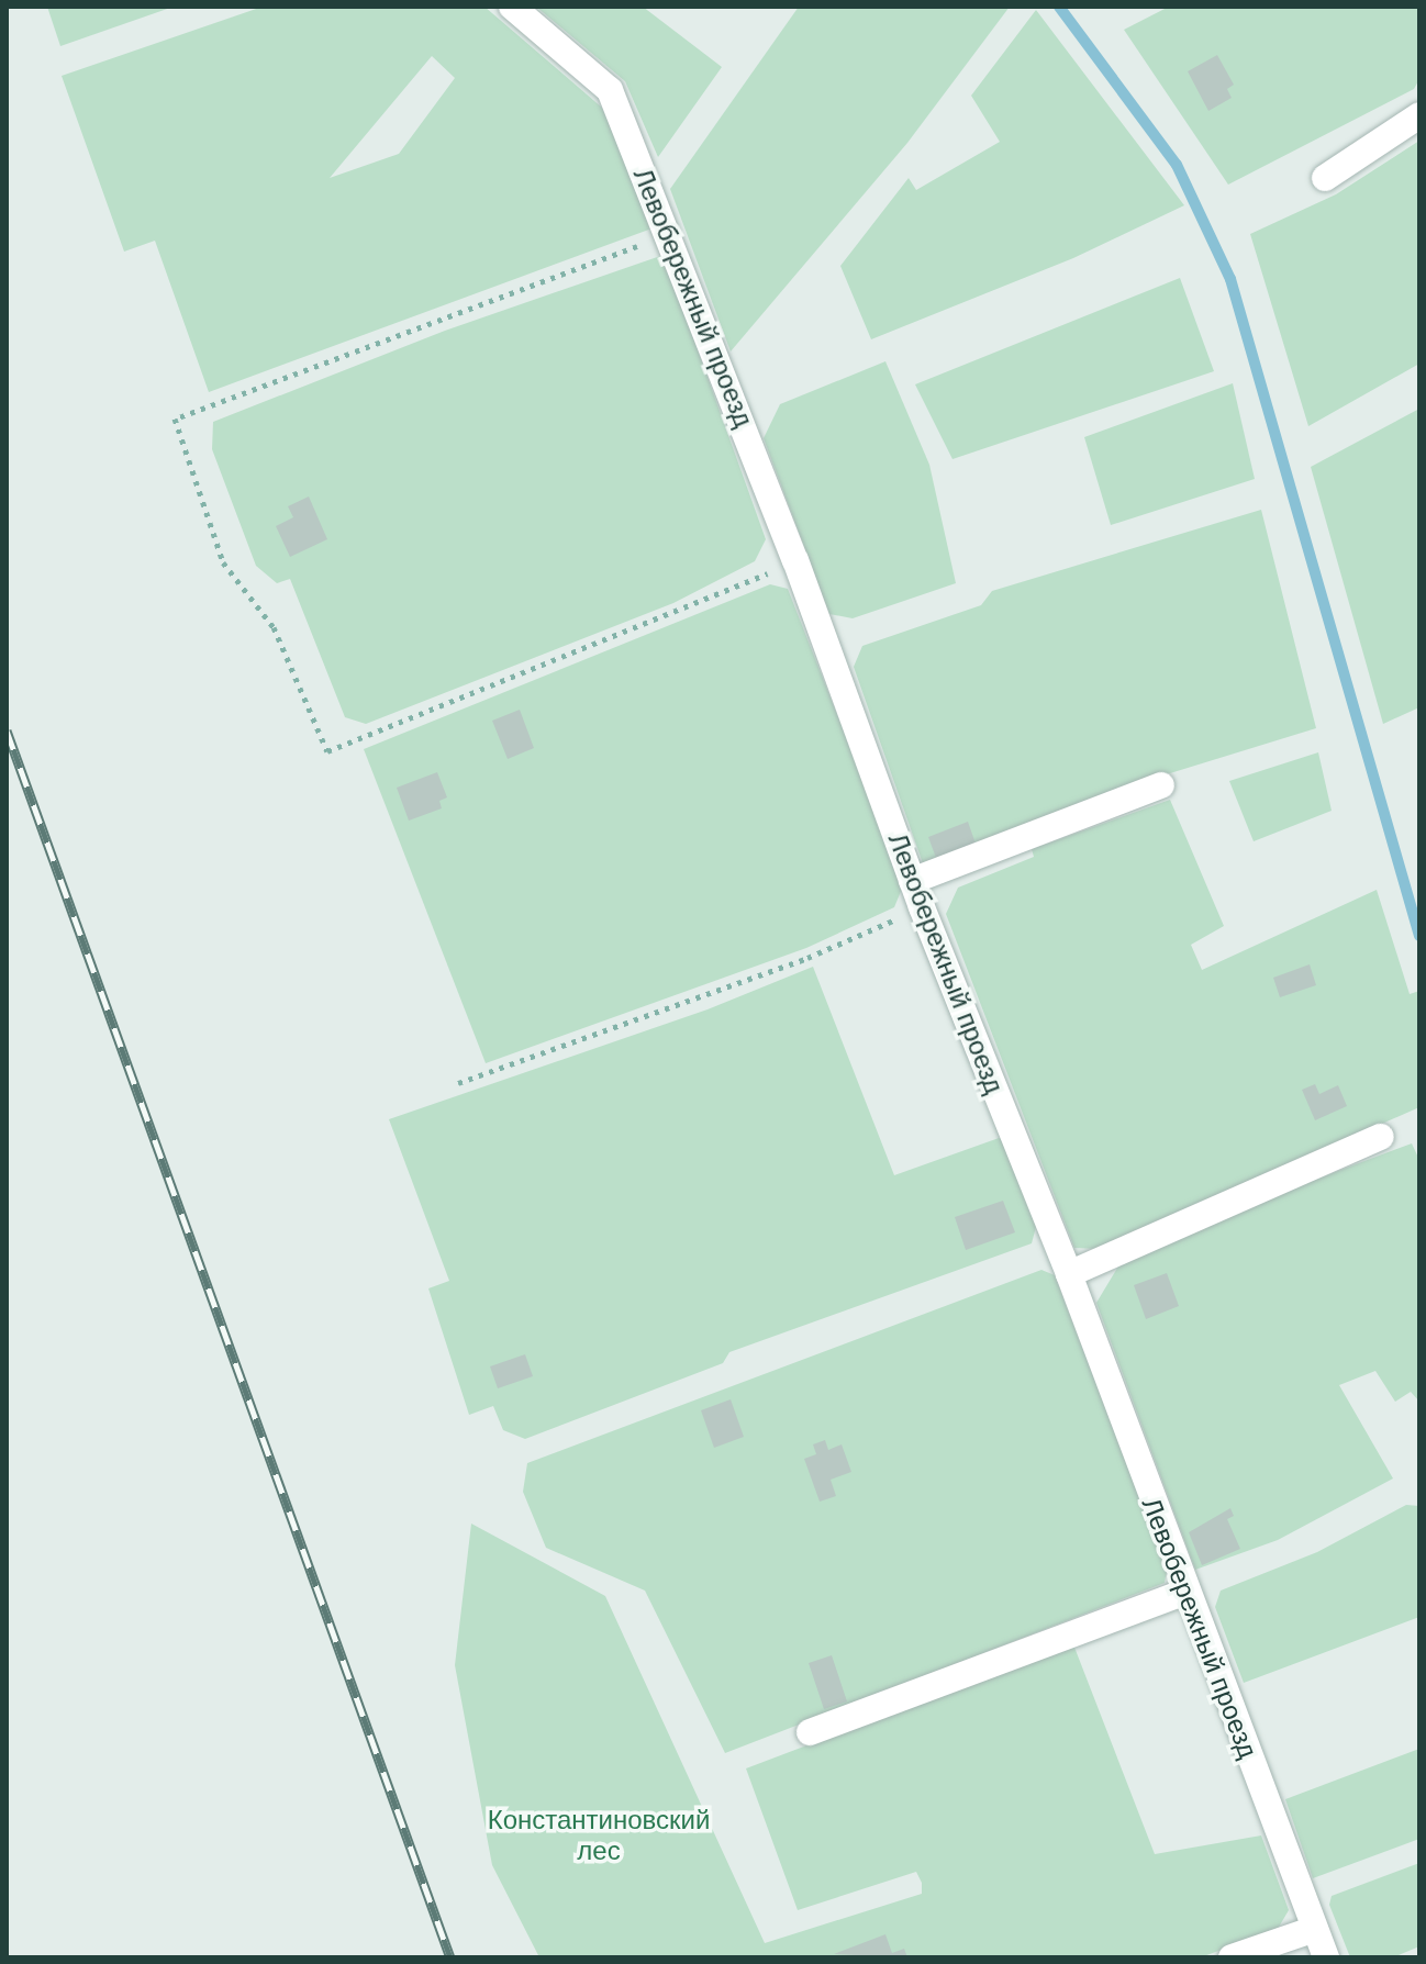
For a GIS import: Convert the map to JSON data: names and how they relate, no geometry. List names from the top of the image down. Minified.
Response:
{"streets":{"street":["Левобережный проезд"]},"parks":["Константиновский лес"]}
